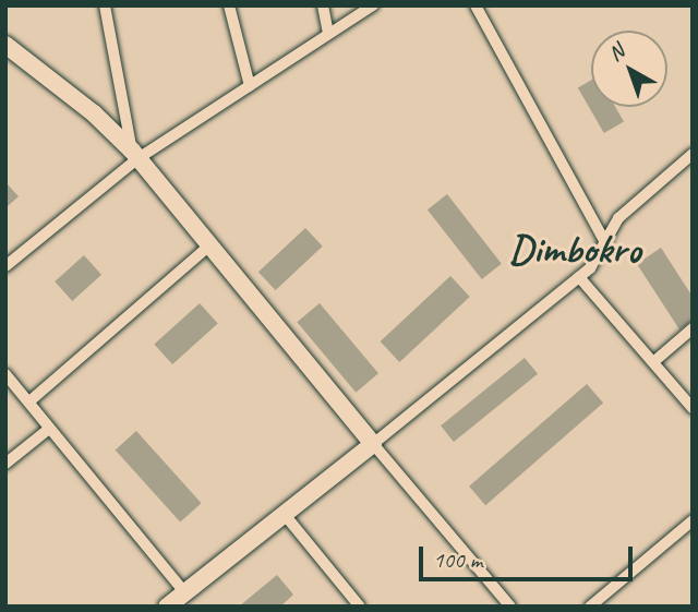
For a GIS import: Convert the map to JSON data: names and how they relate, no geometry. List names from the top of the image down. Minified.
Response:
{"districts":["Dimbokro"],"scale_bar":"100 m","north":"top left"}
